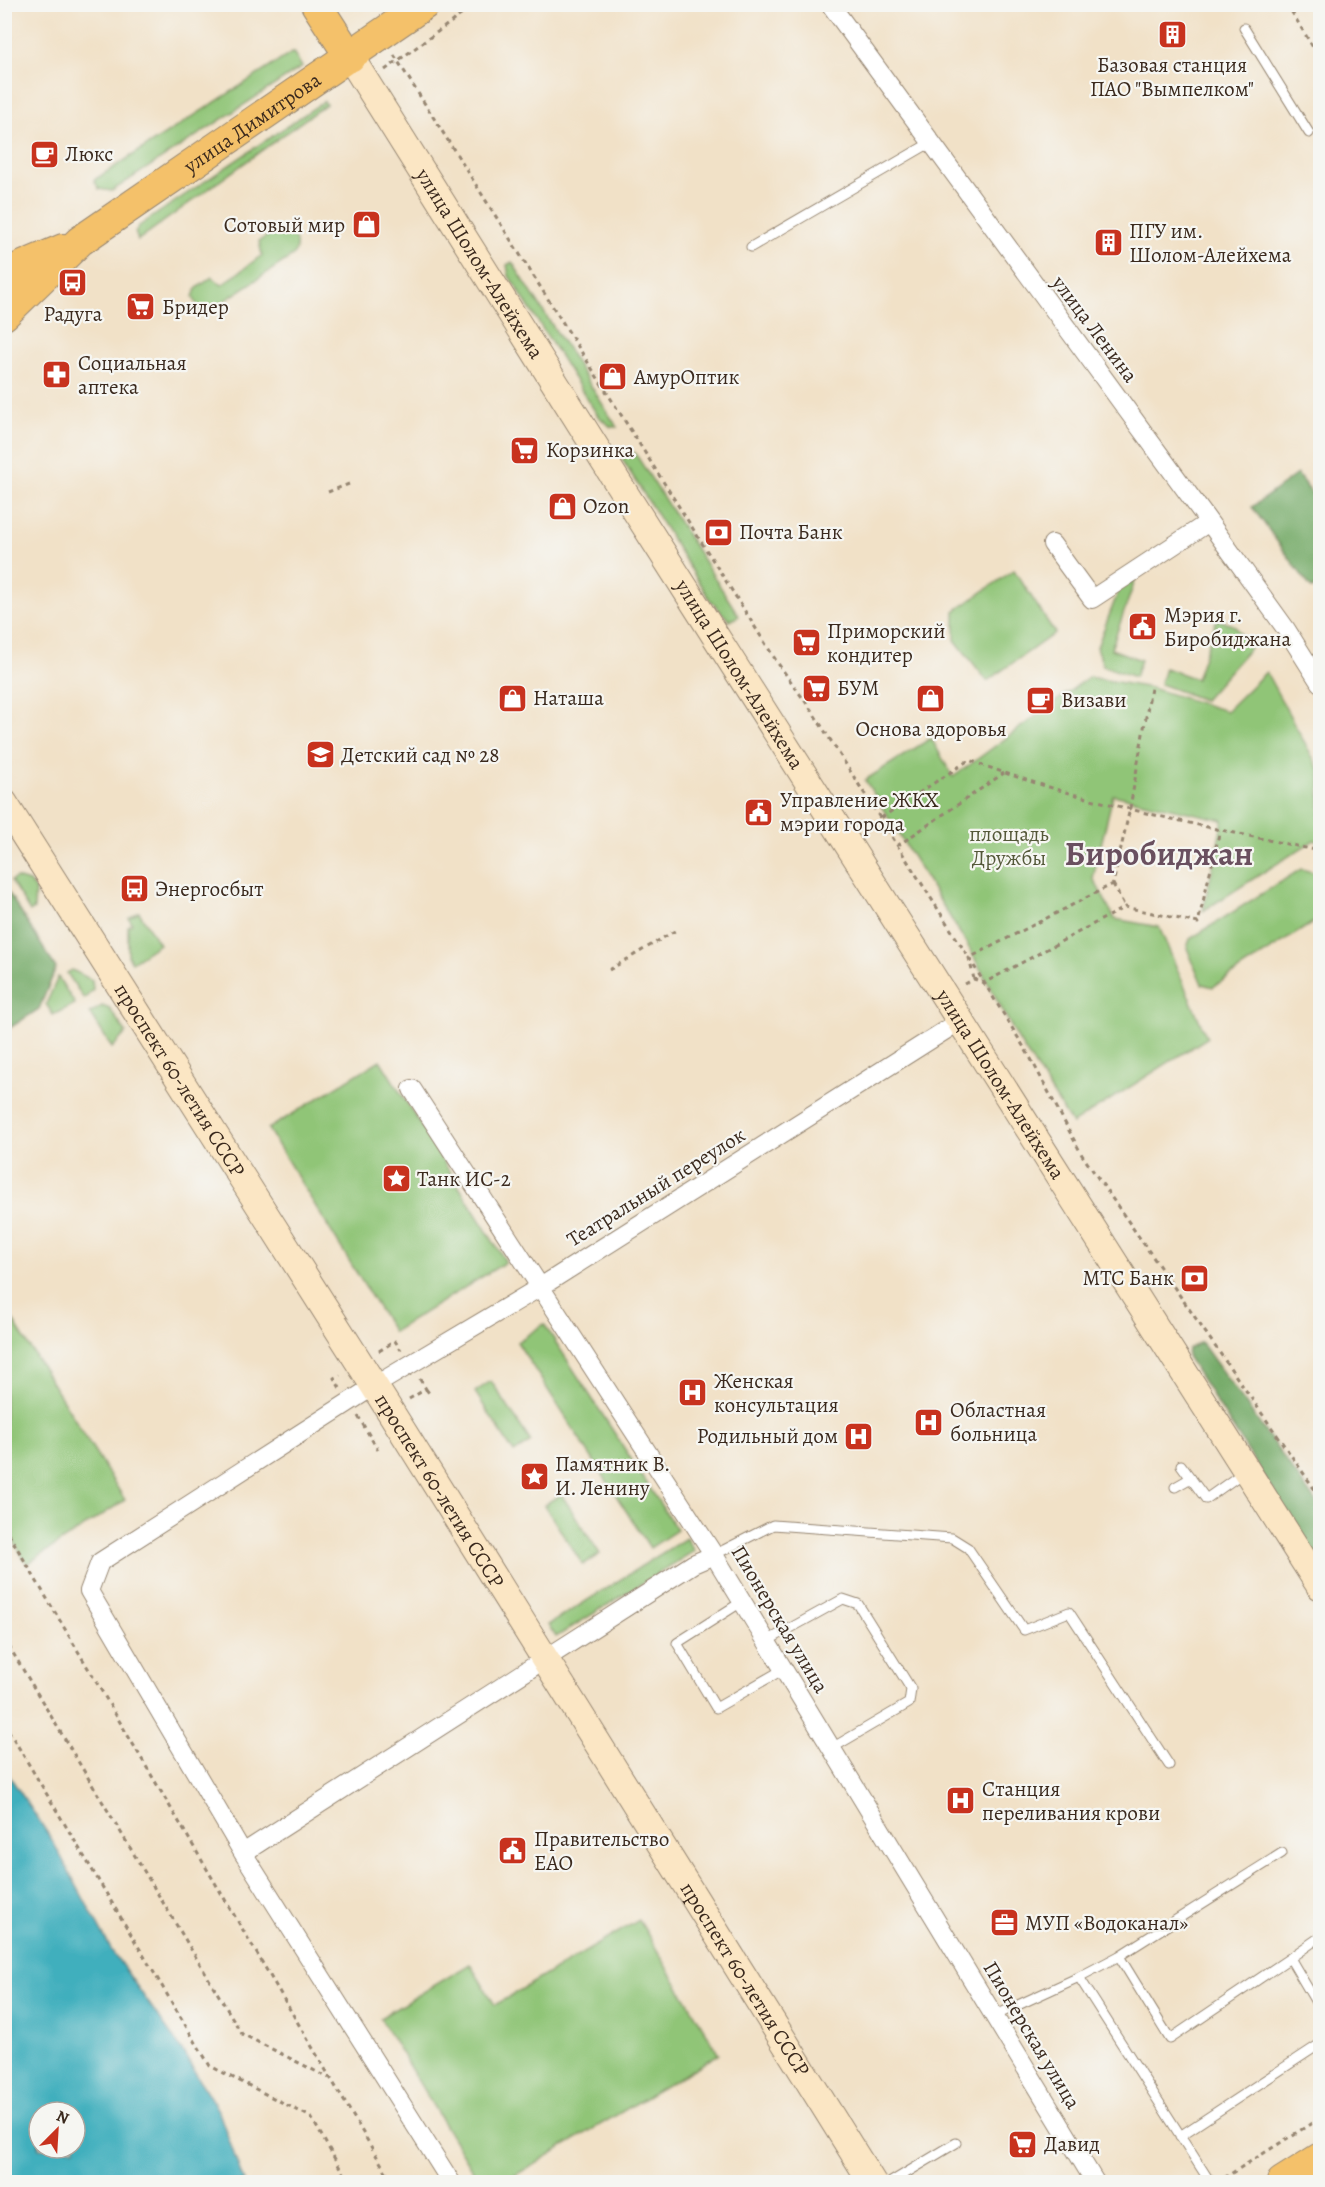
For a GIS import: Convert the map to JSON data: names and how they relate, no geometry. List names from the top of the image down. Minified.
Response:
{"streets":{"main road":["улица Димитрова","улица Шолом-Алейхема","проспект 60-летия СССР"],"street":["улица Ленина","Театральный переулок","Пионерская улица"]},"crossings":[["улица Димитрова","улица Шолом-Алейхема"],["улица Шолом-Алейхема","Театральный переулок"],["проспект 60-летия СССР","Театральный переулок"],["Театральный переулок","Пионерская улица"]],"districts":["Биробиджан"],"parks":["площадь Дружбы"],"places":{"building":["Базовая станция ПАО \"Вымпелком\"","ПГУ им. Шолом-Алейхема"],"cafe":["Люкс","Визави"],"shop":["Сотовый мир","АмурОптик","Ozon","Наташа","Основа здоровья"],"bus stop":["Радуга","Энергосбыт"],"supermarket":["Бридер","Корзинка","Приморский кондитер","БУМ","Давид"],"pharmacy":["Социальная аптека"],"bank":["Почта Банк","МТС Банк"],"public building":["Мэрия г. Биробиджана","Управление ЖКХ мэрии города","Правительство ЕАО"],"school or university":["Детский сад № 28"],"place":["Танк ИС-2","Памятник В. И. Ленину"],"hospital":["Женская консультация","Областная больница","Родильный дом","Станция переливания крови"],"office":["МУП «Водоканал»"]},"north":"top right"}
